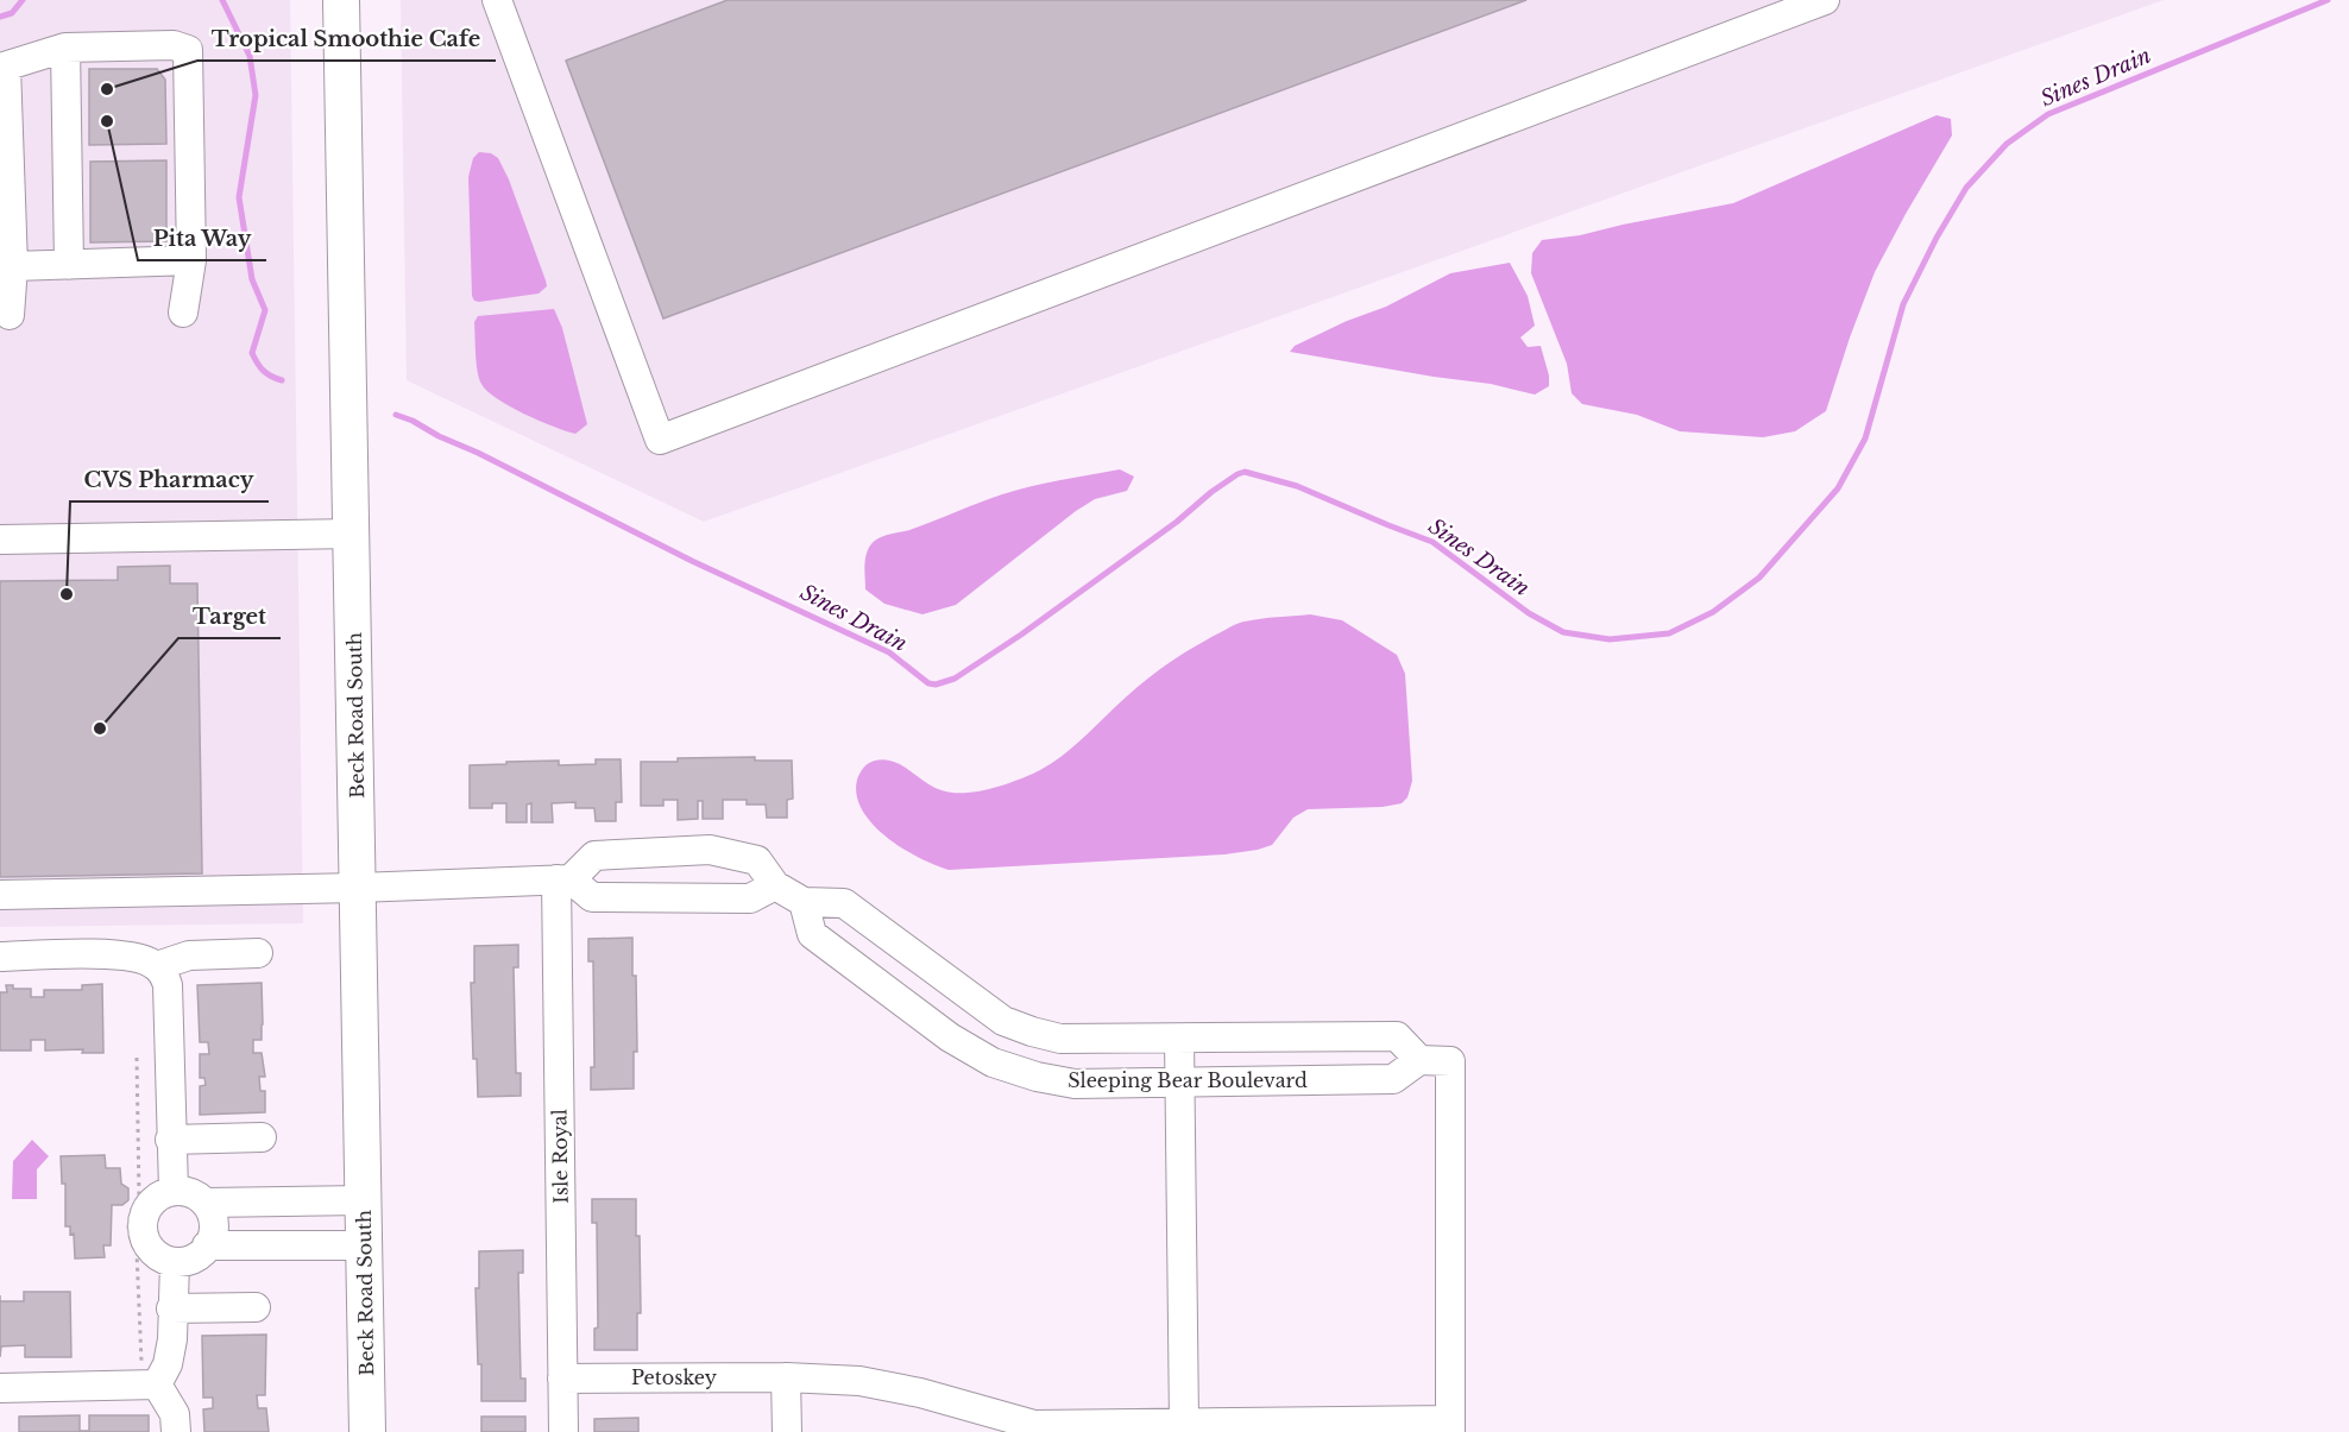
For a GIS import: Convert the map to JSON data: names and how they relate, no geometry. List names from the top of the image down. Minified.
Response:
{"streets":{"main road":["Beck Road South"],"street":["Sleeping Bear Boulevard","Isle Royal","Petoskey"]},"crossings":[["Sleeping Bear Boulevard","Isle Royal"],["Isle Royal","Petoskey"]],"water":["Sines Drain"],"places":["Tropical Smoothie Cafe","Pita Way","CVS Pharmacy","Target"]}
